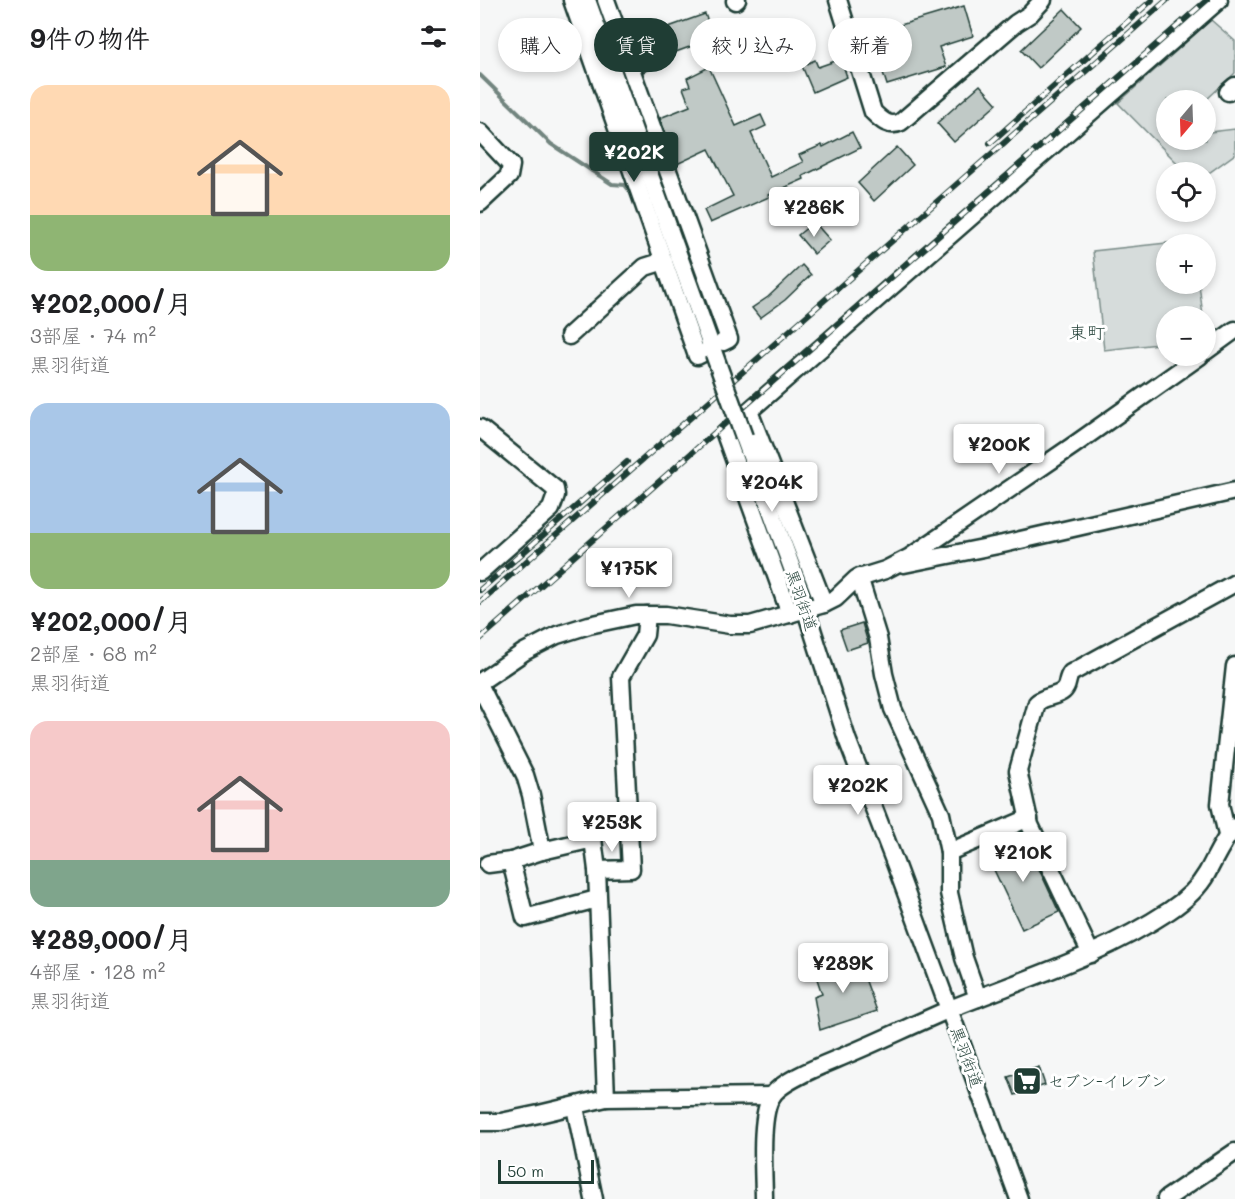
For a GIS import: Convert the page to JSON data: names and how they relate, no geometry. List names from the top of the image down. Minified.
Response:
{"streets":{"street":["黒羽街道"]},"districts":["東町"],"places":{"supermarket":["セブン-イレブン"]},"scale_bar":"50 m","north":"bottom","page":{"heading":"9件の物件","chip":["購入","賃貸","絞り込み","新着"],"list":[{"name":"¥202,000/月","note":"3部屋 · 74 m² · 黒羽街道"},{"name":"¥202,000/月","note":"2部屋 · 68 m² · 黒羽街道"},{"name":"¥289,000/月","note":"4部屋 · 128 m² · 黒羽街道"}],"map_buttons":["+","−"],"price":["¥202K","¥286K","¥200K","¥204K","¥175K","¥202K","¥253K","¥210K","¥289K"],"scale":"50 m"}}
